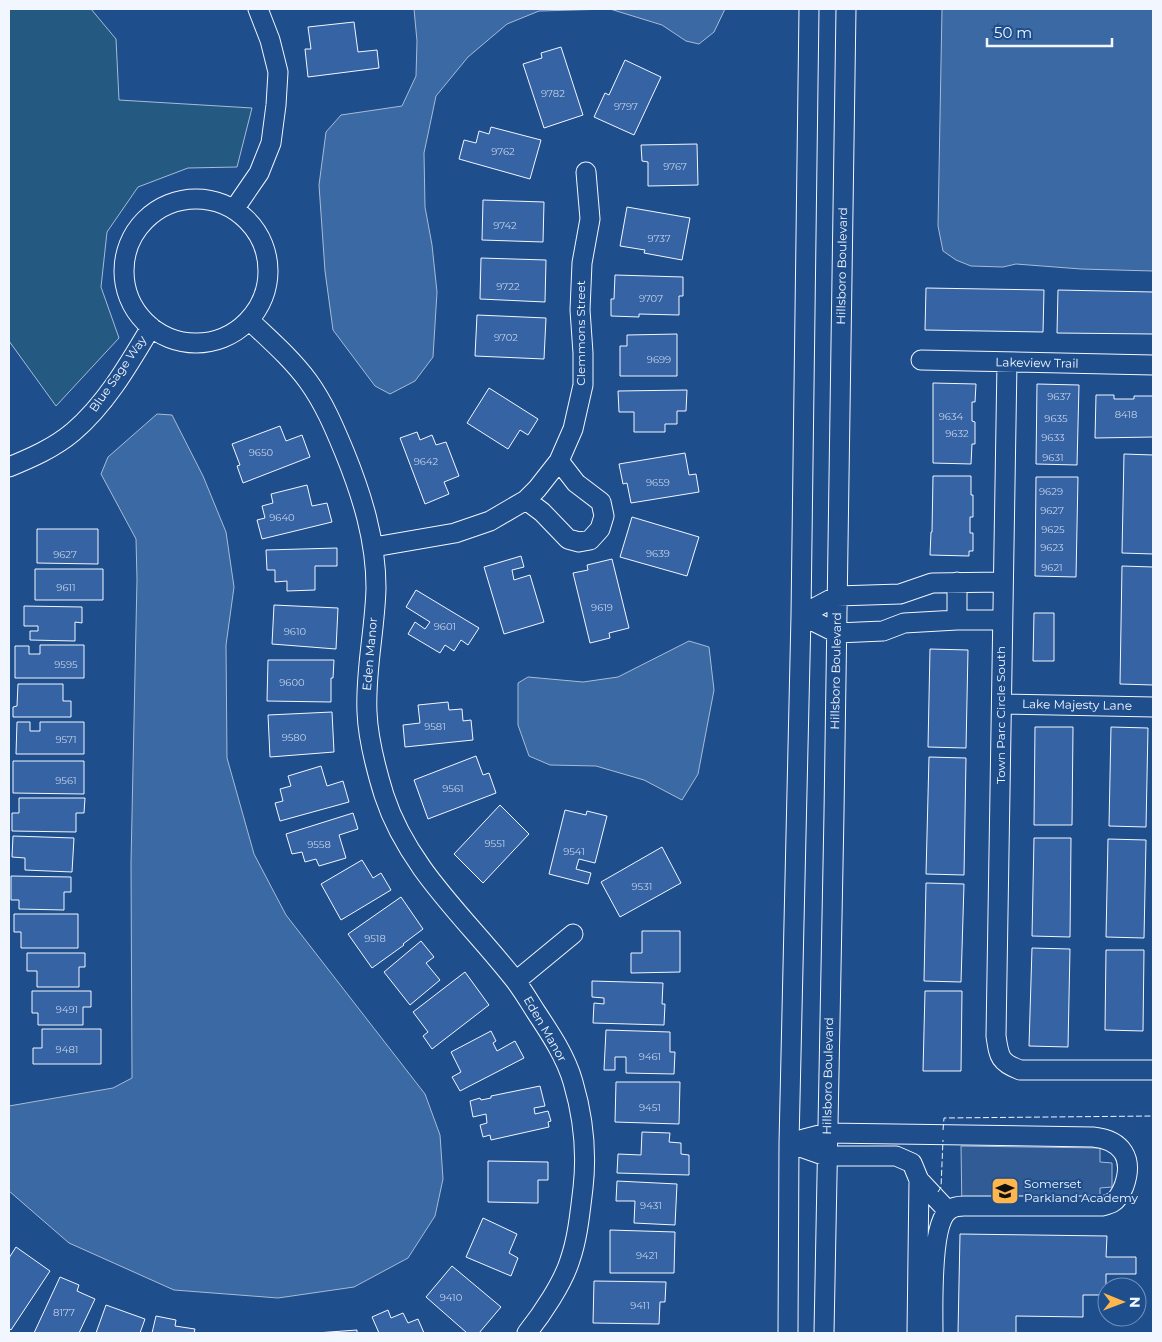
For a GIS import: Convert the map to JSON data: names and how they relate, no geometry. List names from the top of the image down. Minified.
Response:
{"streets":{"street":["Hillsboro Boulevard","Clemmons Street","Lakeview Trail","Blue Sage Way","Eden Manor","Lake Majesty Lane","Town Parc Circle South"]},"crossings":[["Clemmons Street","Eden Manor"],["Lakeview Trail","Town Parc Circle South"],["Blue Sage Way","Eden Manor"],["Lake Majesty Lane","Town Parc Circle South"]],"places":{"school or university":["Somerset Parkland Academy"]},"house_numbers":["9782","9797","9762","9767","9742","9737","9722","9707","9702","9699","9637","8418","9634","9635","9632","9633","9650","9631","9642","9659","9629","9627","9640","9625","9623","9639","9627","9621","9611","9619","9601","9610","9595","9600","9581","9580","9571","9561","9561","9551","9558","9541","9531","9518","9491","9481","9461","9451","9431","9421","9410","9411","8177"],"scale_bar":"50 m","north":"right"}
